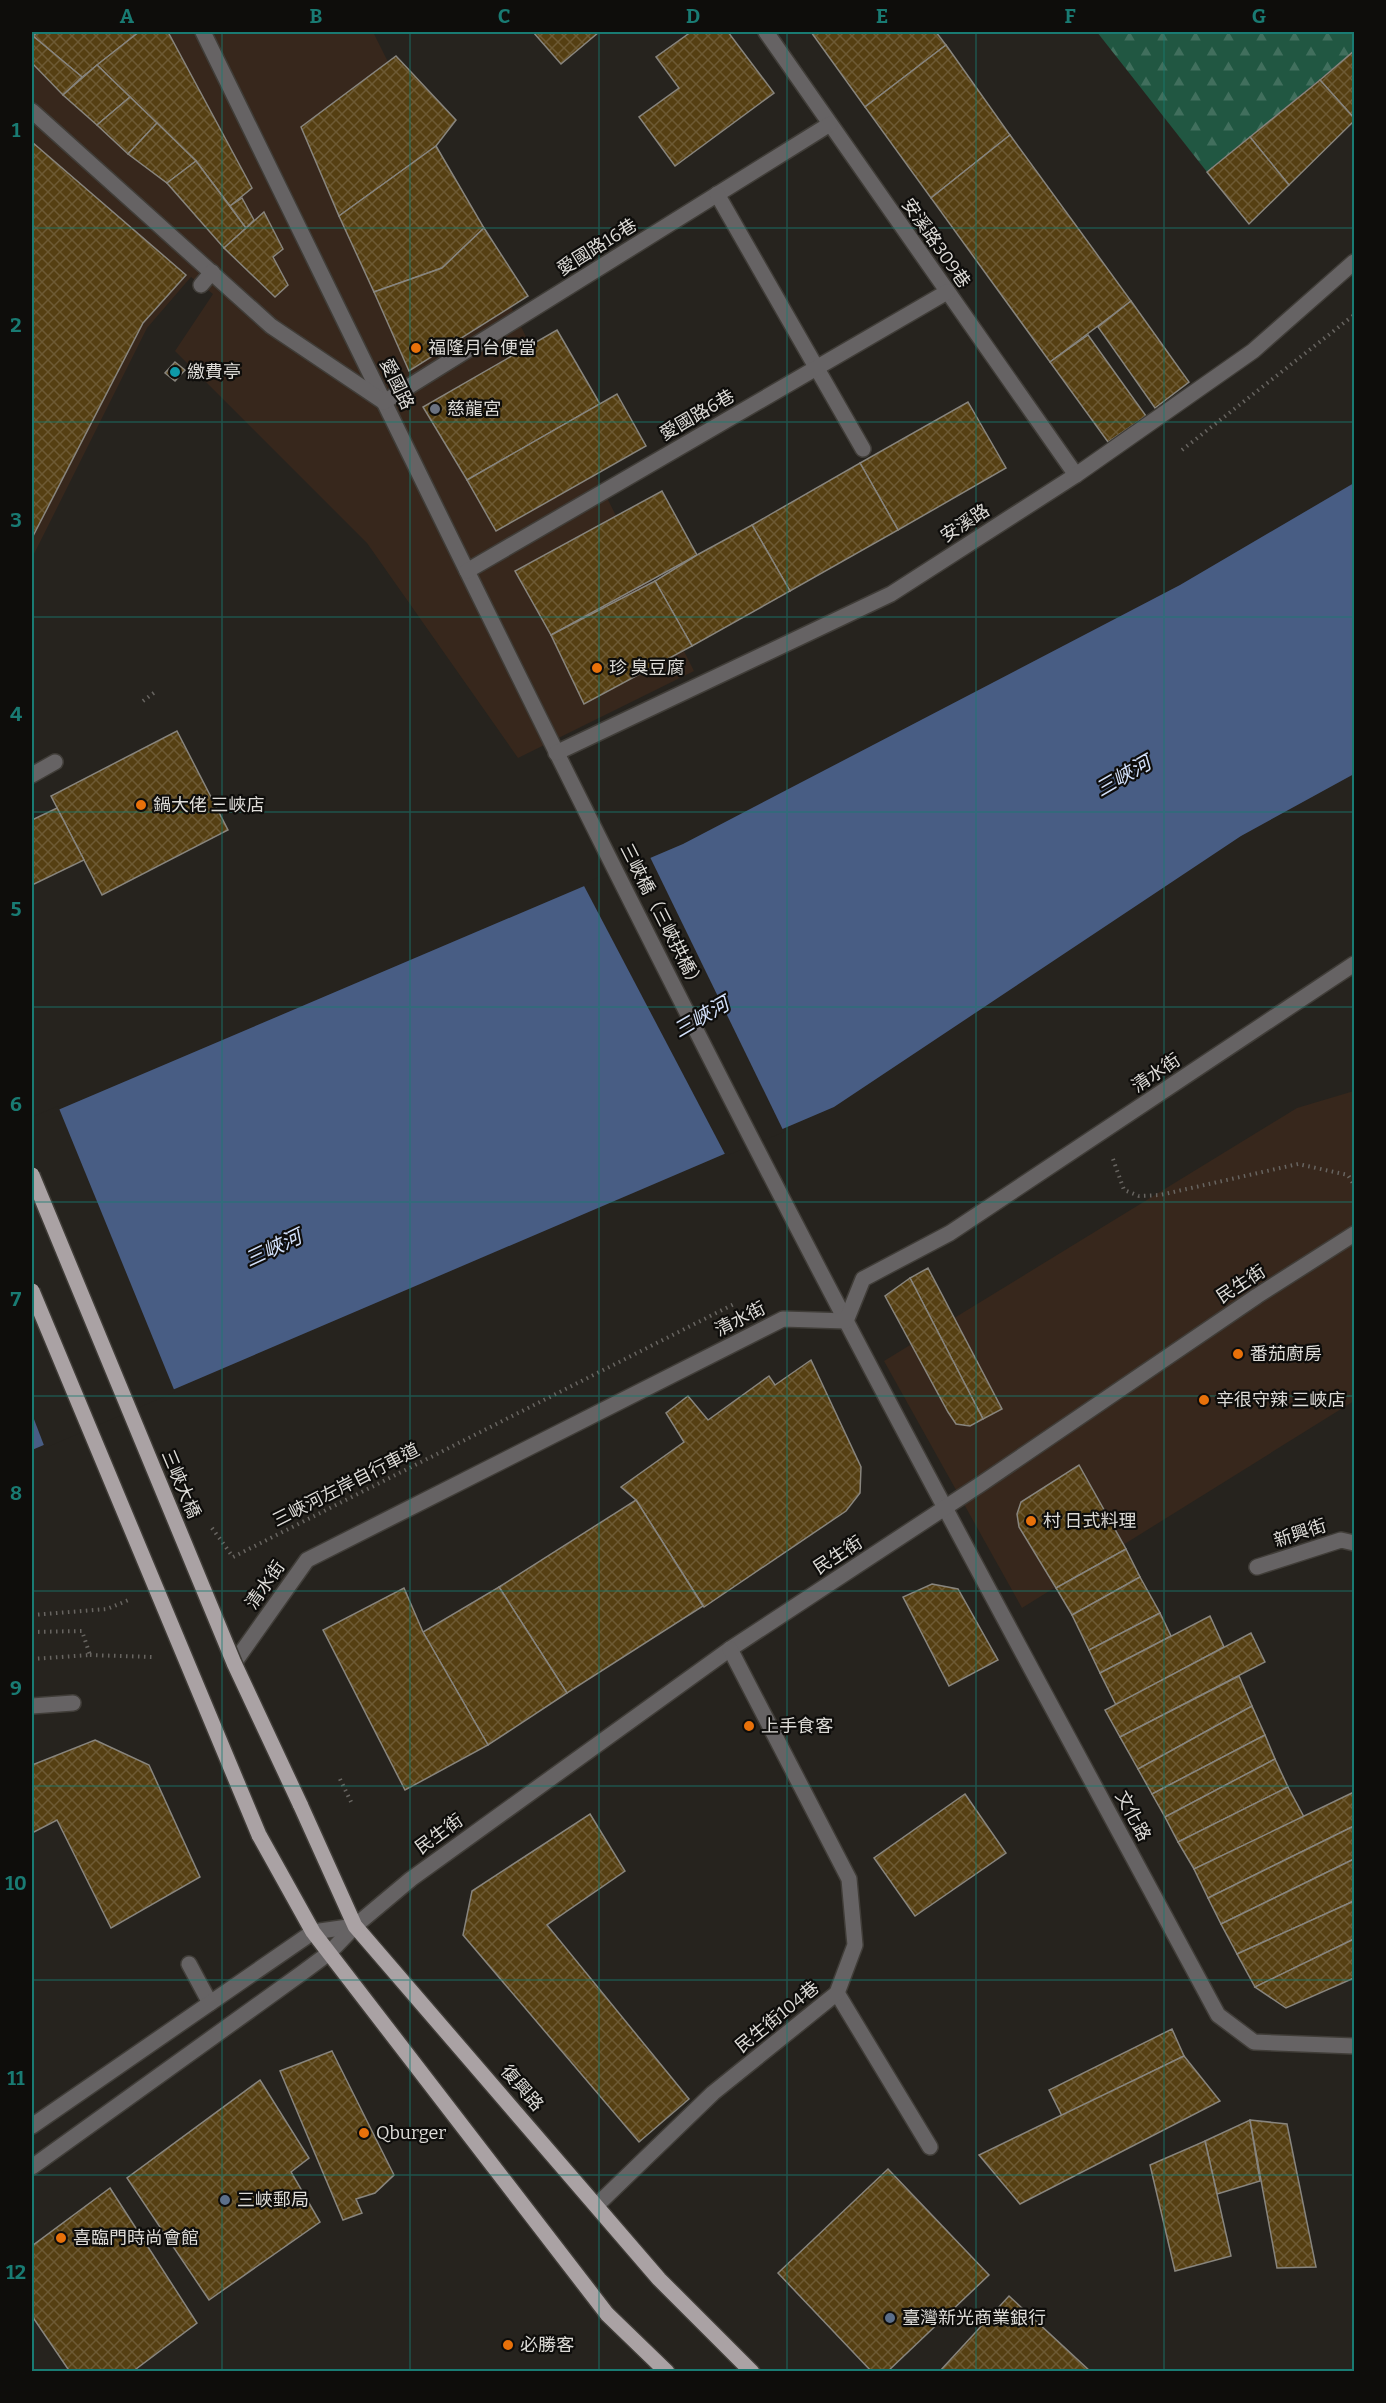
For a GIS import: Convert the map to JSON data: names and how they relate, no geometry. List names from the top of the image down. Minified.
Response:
{"streets":{"main road":["三峽大橋","復興路"],"street":["安溪路309巷","愛國路16巷","愛國路","愛國路6巷","安溪路","三峽橋（三峽拱橋）","清水街","民生街","新興街","文化路","民生街104巷"],"path":["三峽河左岸自行車道"]},"crossings":[["安溪路309巷","愛國路16巷"],["安溪路309巷","愛國路6巷"],["安溪路309巷","安溪路"],["愛國路16巷","愛國路"],["愛國路","愛國路6巷"],["愛國路","安溪路"],["愛國路","三峽橋（三峽拱橋）"],["安溪路","三峽橋（三峽拱橋）"],["三峽橋（三峽拱橋）","清水街"],["三峽橋（三峽拱橋）","文化路"],["清水街","三峽大橋"],["清水街","文化路"],["民生街","文化路"],["民生街","民生街104巷"],["民生街","復興路"],["三峽大橋","復興路"],["民生街104巷","復興路"]],"water":["三峽河"],"places":["福隆月台便當","繳費亭","慈龍宮","珍 臭豆腐","鍋大佬 三峽店","番茄廚房","辛很守辣 三峽店","村 日式料理","上手食客","Qburger","三峽郵局","喜臨門時尚會館","臺灣新光商業銀行","必勝客"],"grid":{"columns":["A","B","C","D","E","F","G"],"rows":["1","2","3","4","5","6","7","8","9","10","11","12"]}}
